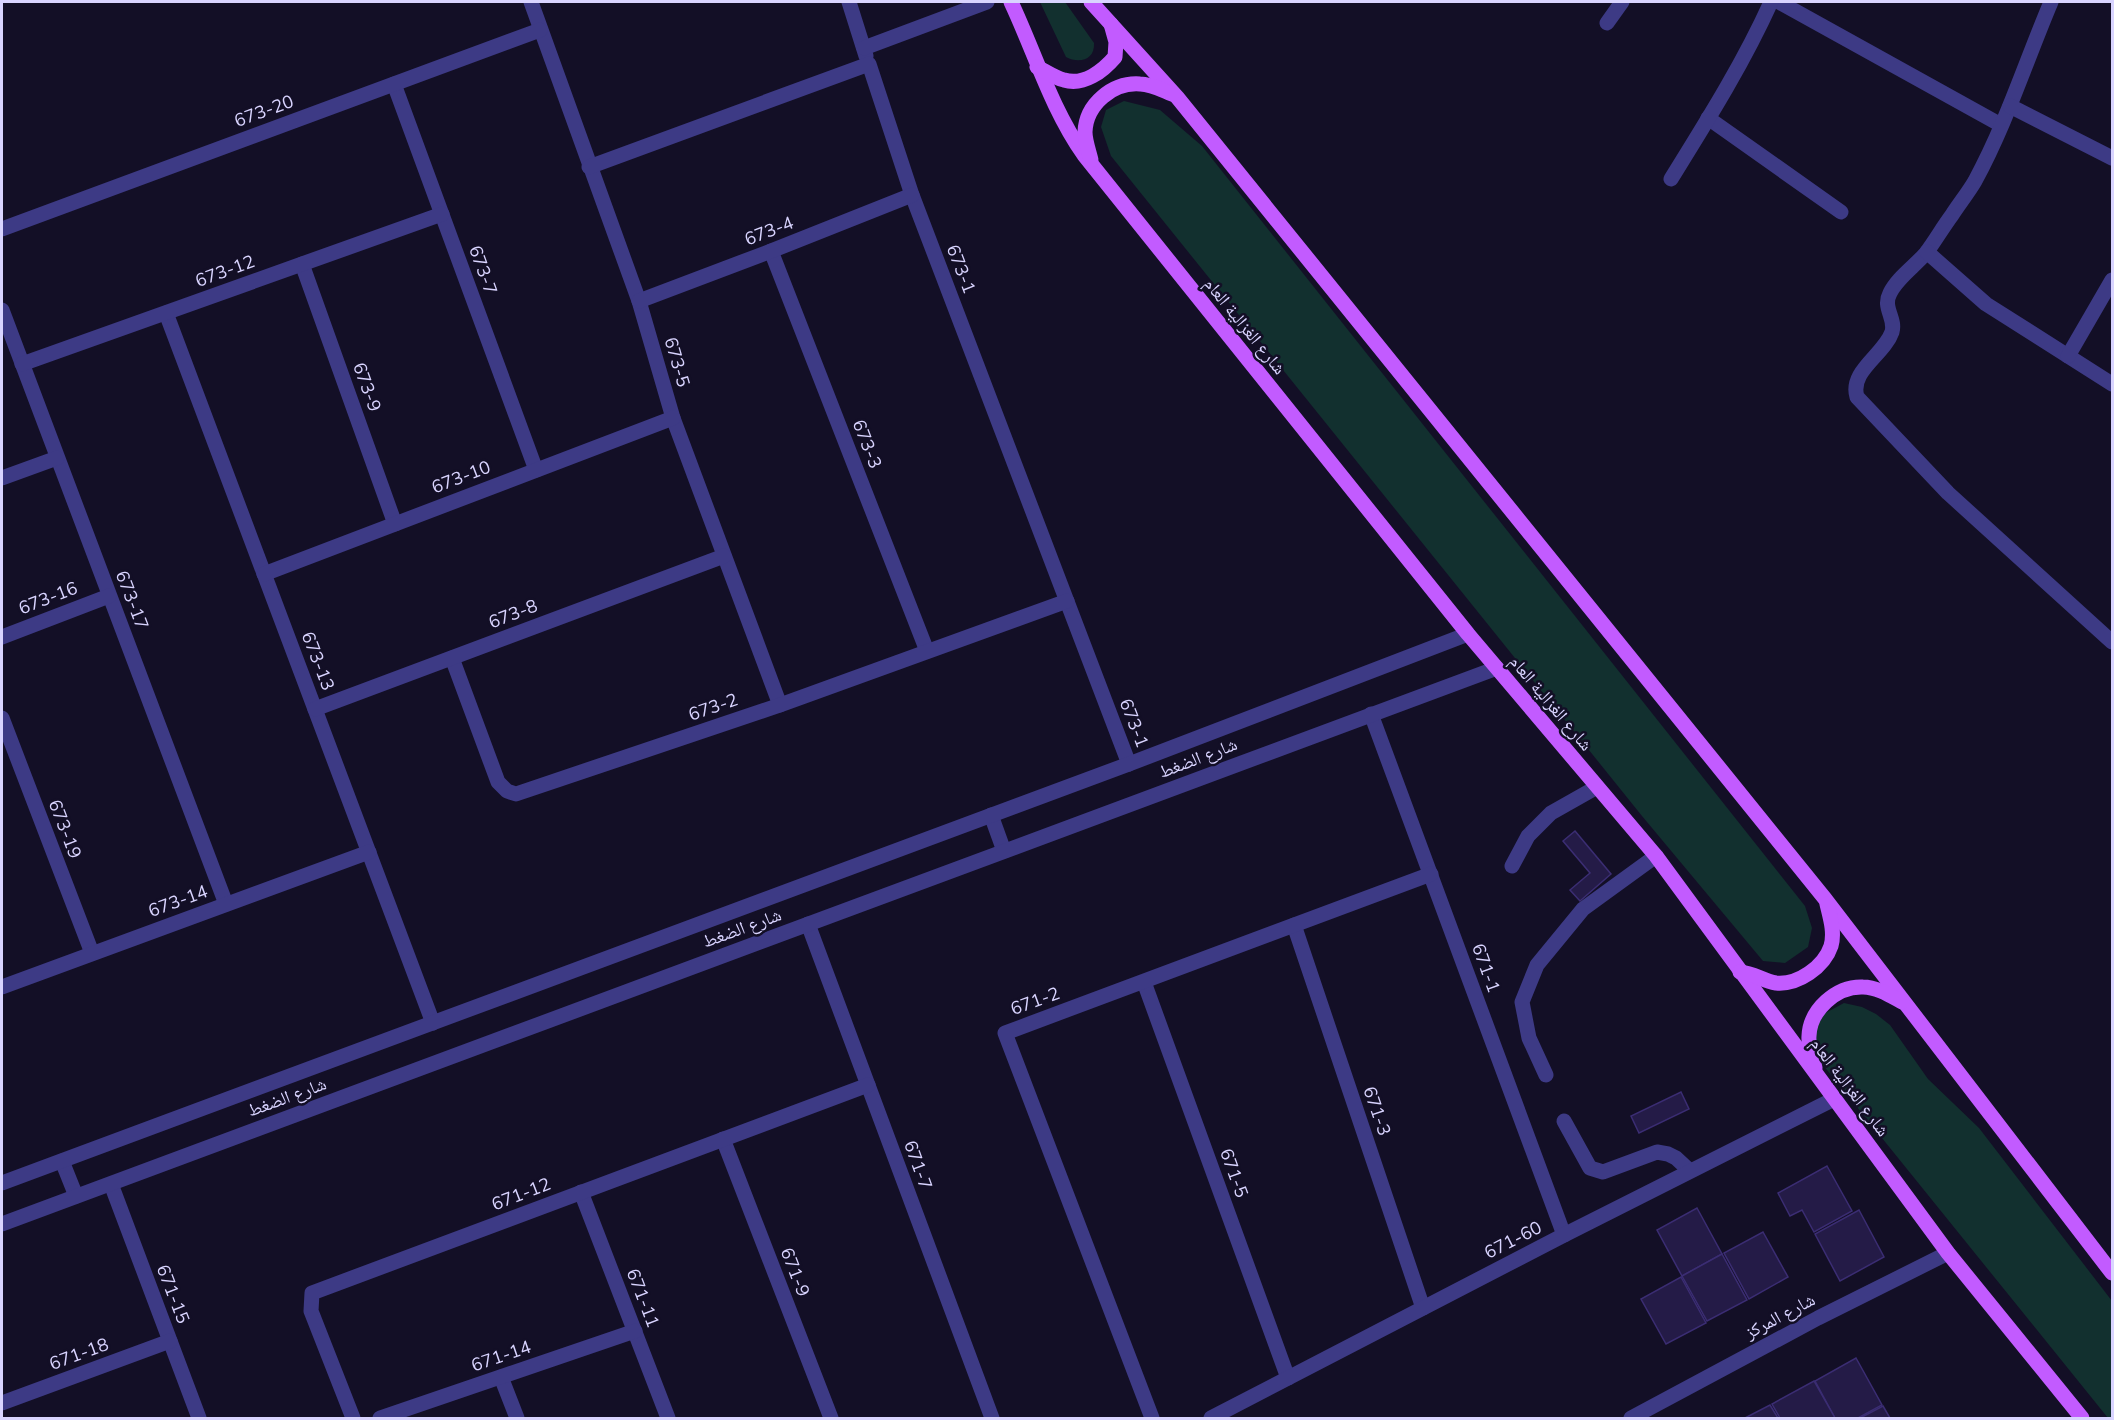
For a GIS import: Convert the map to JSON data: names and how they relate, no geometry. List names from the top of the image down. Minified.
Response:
{"streets":{"main road":["شارع الغزالية العام"],"street":["673-20","673-4","673-1","673-7","673-12","673-5","673-9","673-3","673-10","673-16","673-17","673-8","673-13","673-2","شارع الضغط","673-19","673-14","671-1","671-2","671-3","671-7","671-5","671-12","671-60","671-9","671-15","671-11","شارع المركز","671-18","671-14"]},"crossings":[["673-20","673-7"],["673-20","673-5"],["673-4","673-1"],["673-4","673-5"],["673-4","673-3"],["673-1","673-2"],["673-1","شارع الضغط"],["673-7","673-12"],["673-7","673-10"],["673-12","673-9"],["673-12","673-17"],["673-12","673-13"],["شارع الغزالية العام","شارع الضغط"],["شارع الغزالية العام","671-60"],["شارع الغزالية العام","شارع المركز"],["673-5","673-10"],["673-5","673-8"],["673-5","673-2"],["673-9","673-10"],["673-3","673-2"],["673-10","673-13"],["673-16","673-17"],["673-17","673-14"],["673-8","673-13"],["673-8","673-2"],["673-13","شارع الضغط"],["673-13","673-14"],["شارع الضغط","671-1"],["شارع الضغط","671-7"],["شارع الضغط","671-15"],["673-19","673-14"],["671-1","671-2"],["671-1","671-60"],["671-2","671-3"],["671-2","671-5"],["671-3","671-60"],["671-7","671-12"],["671-5","671-60"],["671-12","671-9"],["671-12","671-11"],["671-15","671-18"],["671-11","671-14"]]}
